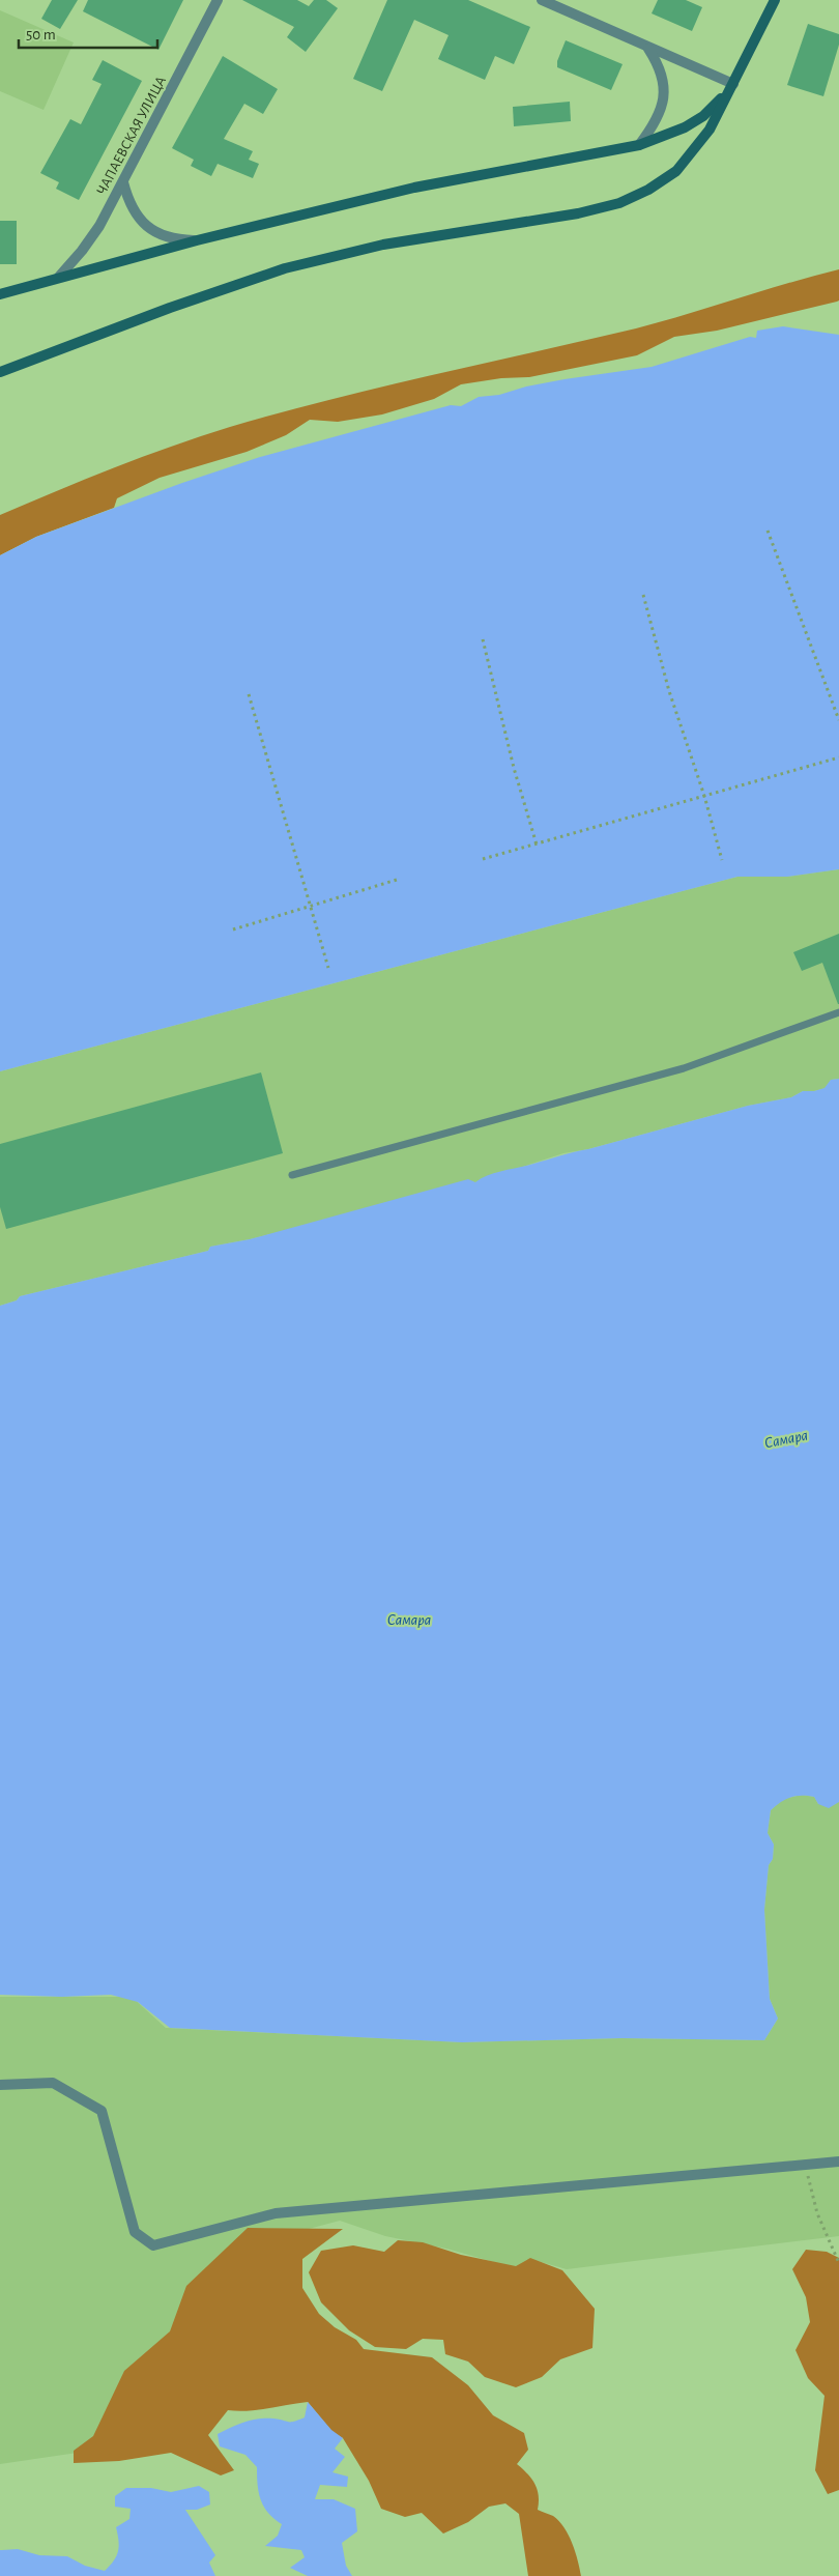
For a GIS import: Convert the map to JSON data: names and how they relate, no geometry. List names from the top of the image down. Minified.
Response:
{"streets":{"street":["ЧАПАЕВСКАЯ УЛИЦА"]},"water":["Самара"],"scale_bar":"50 m"}
